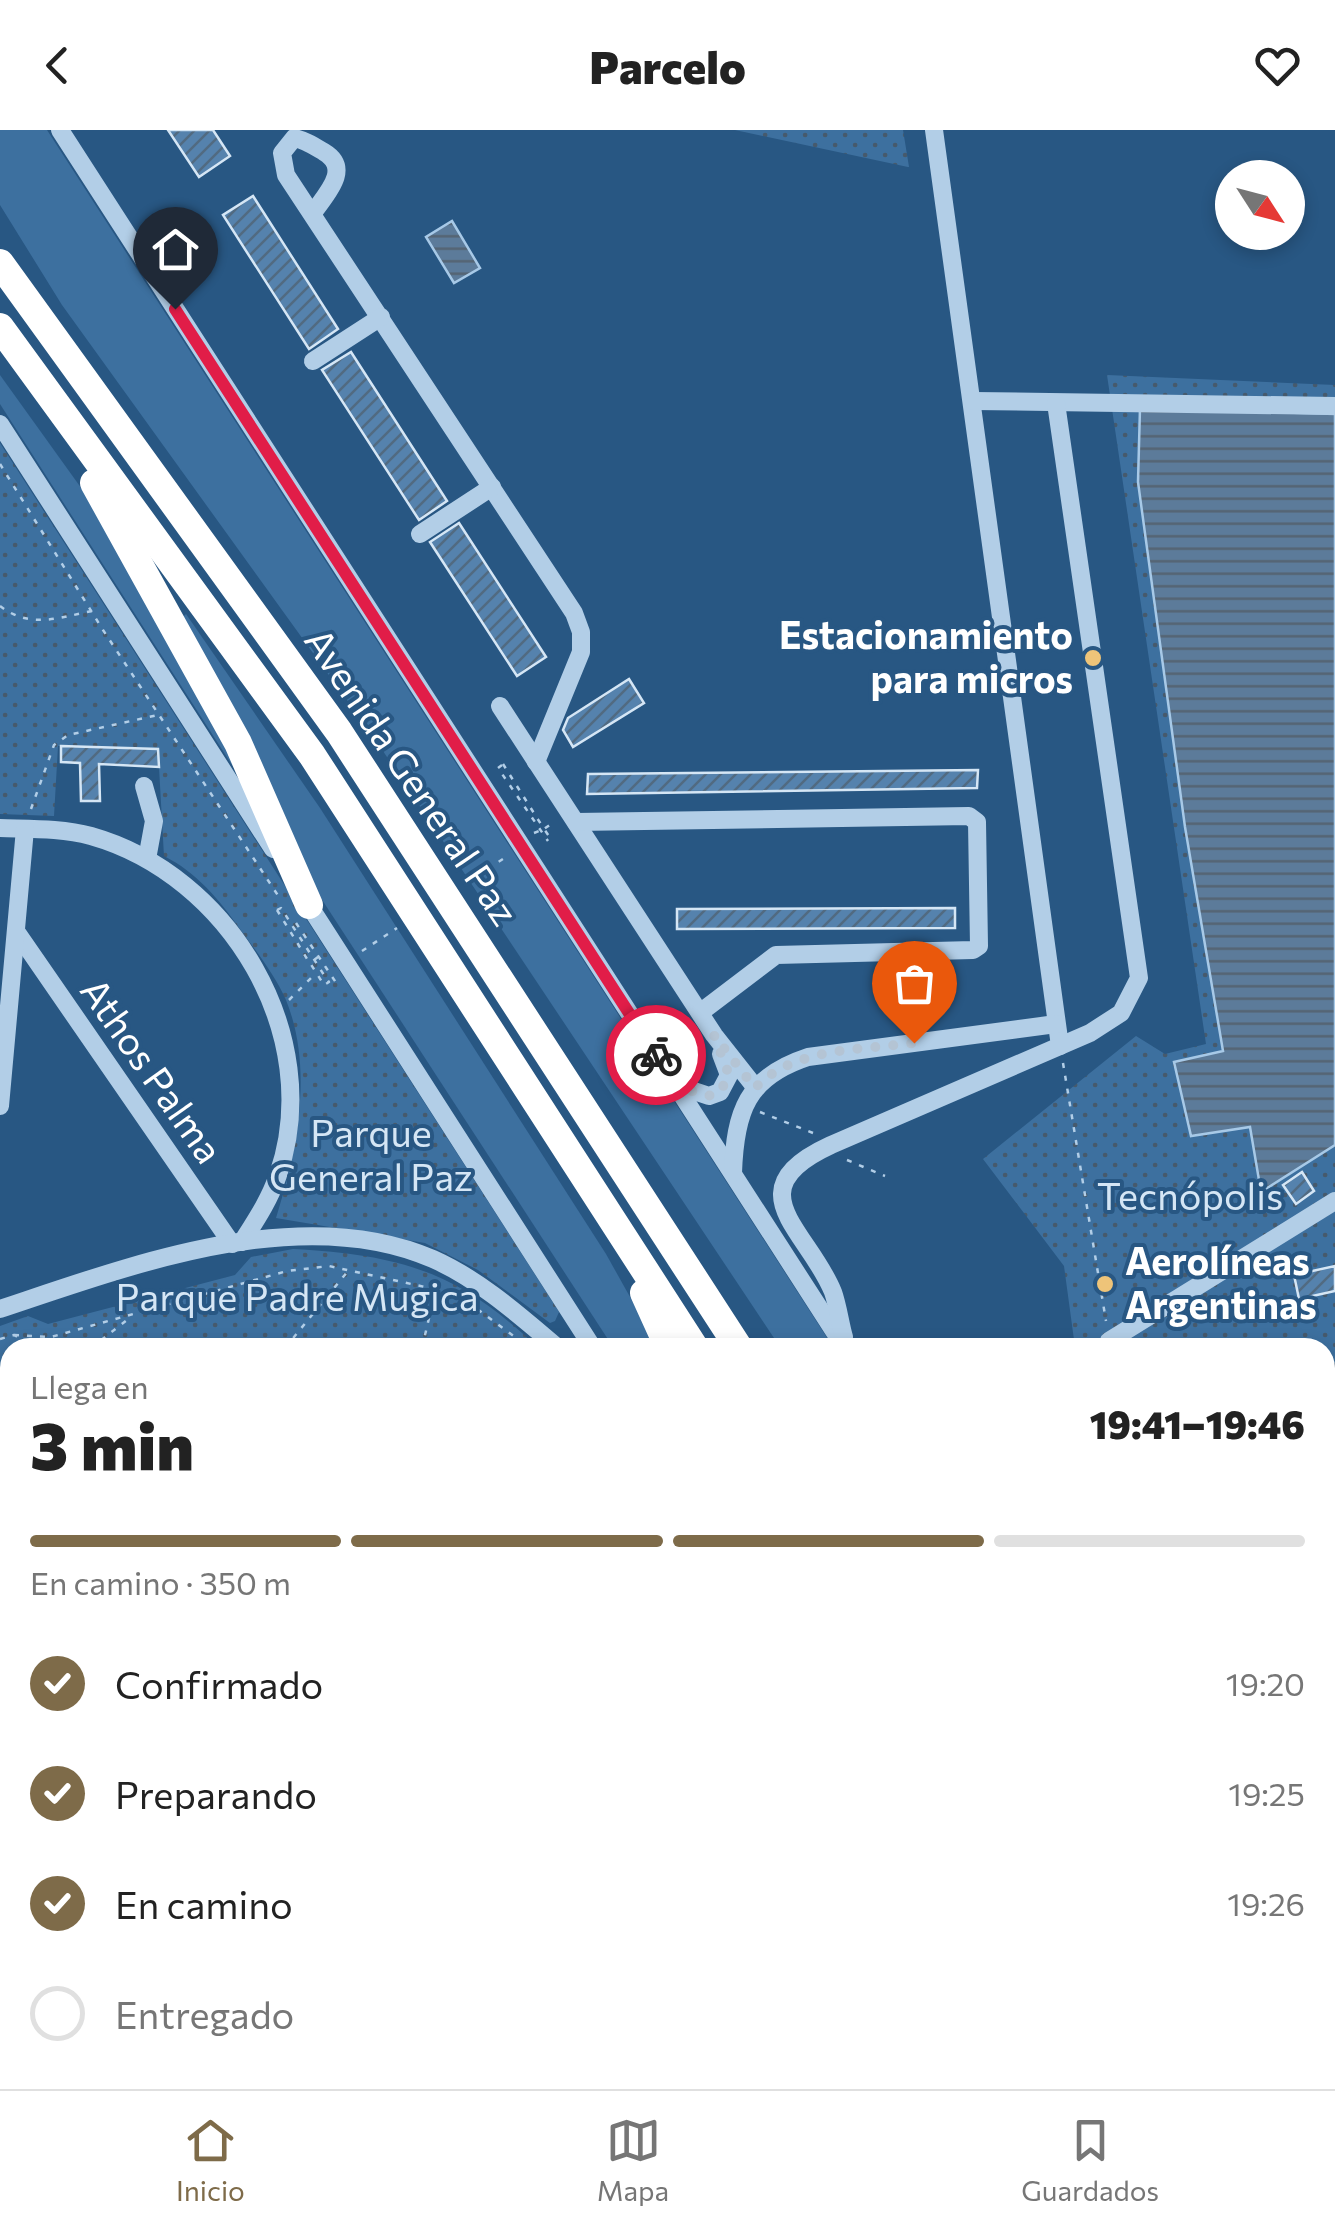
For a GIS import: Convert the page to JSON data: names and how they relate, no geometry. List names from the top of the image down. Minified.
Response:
{"streets":{"highway":["Avenida General Paz"],"street":["Athos Palma"]},"parks":["Parque General Paz","Tecnópolis","Parque Padre Mugica"],"places":["Estacionamiento para micros","Aerolíneas Argentinas"],"north":"bottom right","page":{"header":"Parcelo","heading":["3 min","Llega en","19:41–19:46"],"bar":"En camino · 350 m","list":[["Confirmado","19:20"],["Preparando","19:25"],["En camino","19:26"],"Entregado"],"tabs":["Inicio","Mapa","Guardados"]}}
